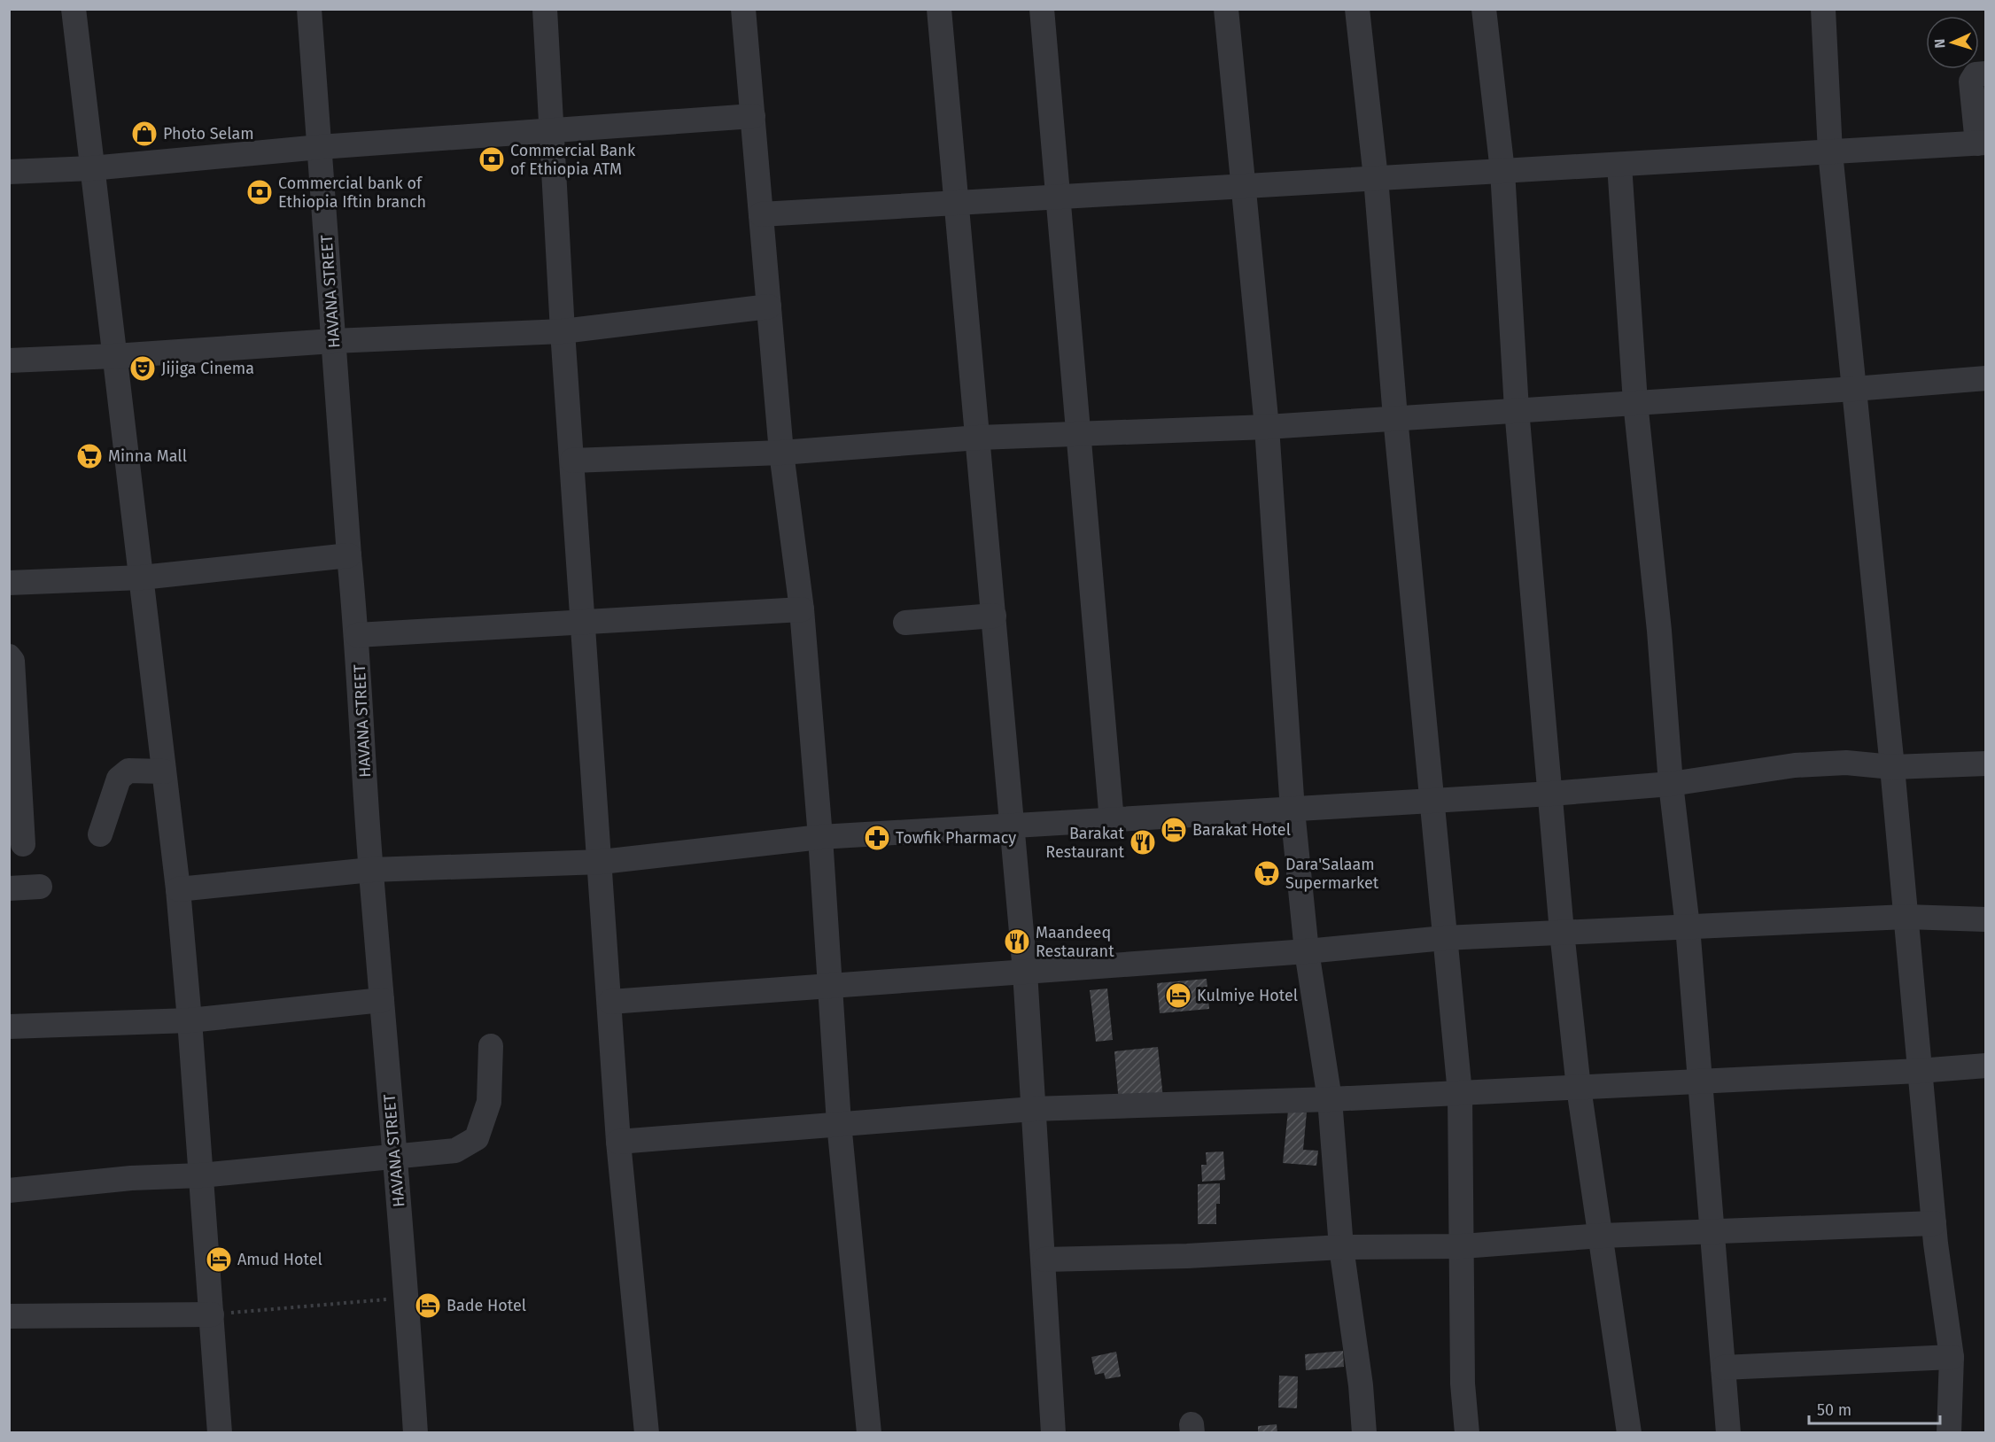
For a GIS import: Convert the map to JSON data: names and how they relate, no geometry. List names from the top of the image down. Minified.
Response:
{"streets":{"street":["HAVANA STREET"]},"places":{"shop":["Photo Selam"],"bank":["Commercial Bank of Ethiopia ATM","Commercial bank of Ethiopia Iftin branch"],"theatre":["Jijiga Cinema"],"supermarket":["Minna Mall","Dara'Salaam Supermarket"],"hotel":["Barakat Hotel","Kulmiye Hotel","Amud Hotel","Bade Hotel"],"pharmacy":["Towfik Pharmacy"],"restaurant":["Barakat Restaurant","Maandeeq Restaurant"]},"scale_bar":"50 m","north":"left"}
